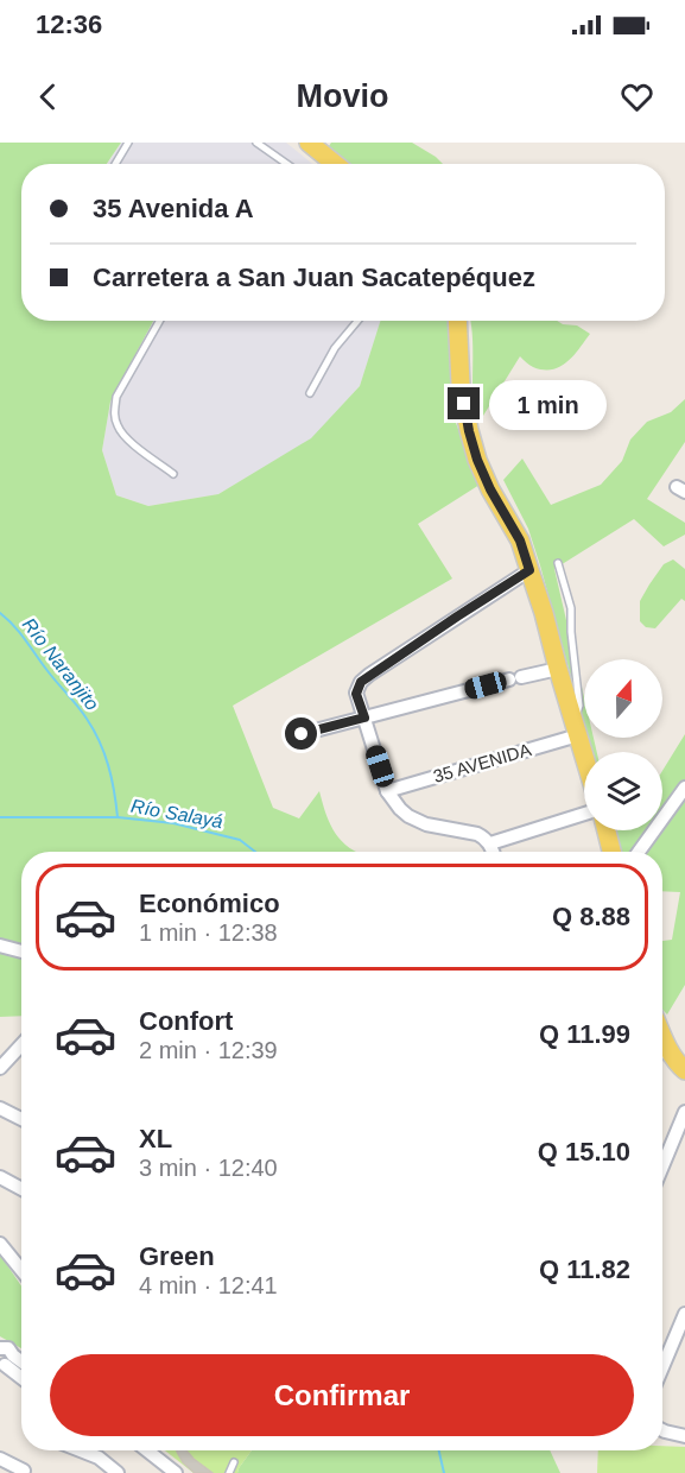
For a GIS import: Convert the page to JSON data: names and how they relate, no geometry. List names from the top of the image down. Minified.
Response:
{"streets":{"street":["35 AVENIDA"]},"water":["Río Naranjito","Río Salayá"],"north":"top","page":{"status":"12:36","header":"Movio","banner":["35 Avenida A","Carretera a San Juan Sacatepéquez"],"bubble":"1 min","list":[{"name":"Económico","note":"1 min · 12:38","value":"Q 8.88"},{"name":"Confort","note":"2 min · 12:39","value":"Q 11.99"},{"name":"XL","note":"3 min · 12:40","value":"Q 15.10"},{"name":"Green","note":"4 min · 12:41","value":"Q 11.82"}],"buttons":"Confirmar"}}
